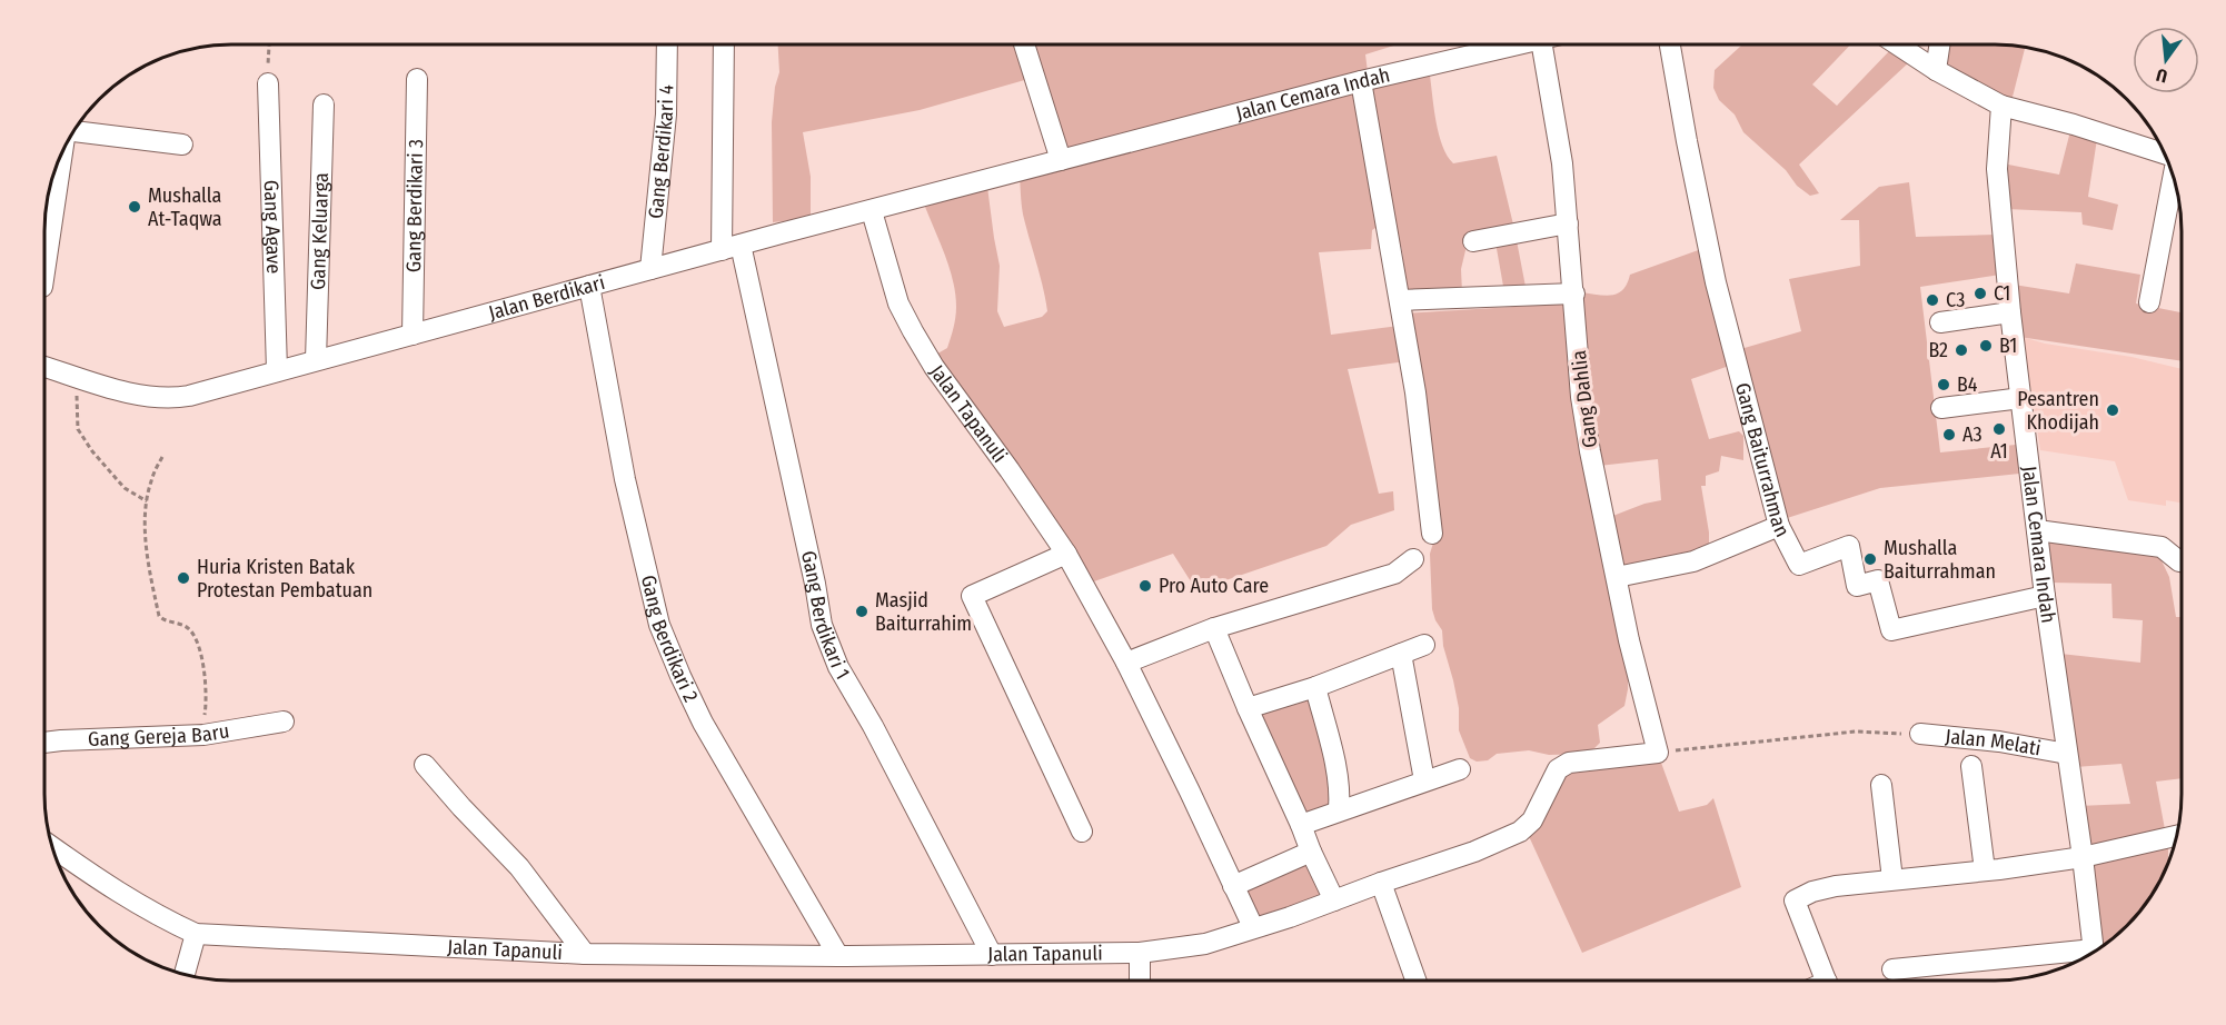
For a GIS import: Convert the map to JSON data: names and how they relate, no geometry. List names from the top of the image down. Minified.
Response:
{"streets":{"street":["Jalan Cemara Indah","Gang Berdikari 4","Gang Berdikari 3","Gang Agave","Gang Keluarga","Jalan Berdikari","Gang Dahlia","Jalan Tapanuli","Gang Baiturrahman","Gang Berdikari 1","Gang Berdikari 2","Gang Gereja Baru","Jalan Melati"]},"crossings":[["Jalan Cemara Indah","Jalan Berdikari"],["Jalan Cemara Indah","Gang Baiturrahman"],["Jalan Cemara Indah","Jalan Melati"],["Gang Berdikari 4","Jalan Berdikari"],["Gang Berdikari 3","Jalan Berdikari"],["Gang Agave","Jalan Berdikari"],["Gang Keluarga","Jalan Berdikari"],["Jalan Berdikari","Jalan Tapanuli"],["Jalan Berdikari","Gang Berdikari 1"],["Jalan Berdikari","Gang Berdikari 2"],["Jalan Tapanuli","Gang Berdikari 1"],["Jalan Tapanuli","Gang Berdikari 2"]],"places":["Mushalla At-Taqwa","C1","C3","B1","B2","B4","Pesantren Khodijah","A1","A3","Mushalla Baiturrahman","Huria Kristen Batak Protestan Pembatuan","Pro Auto Care","Masjid Baiturrahim"],"north":"bottom"}
